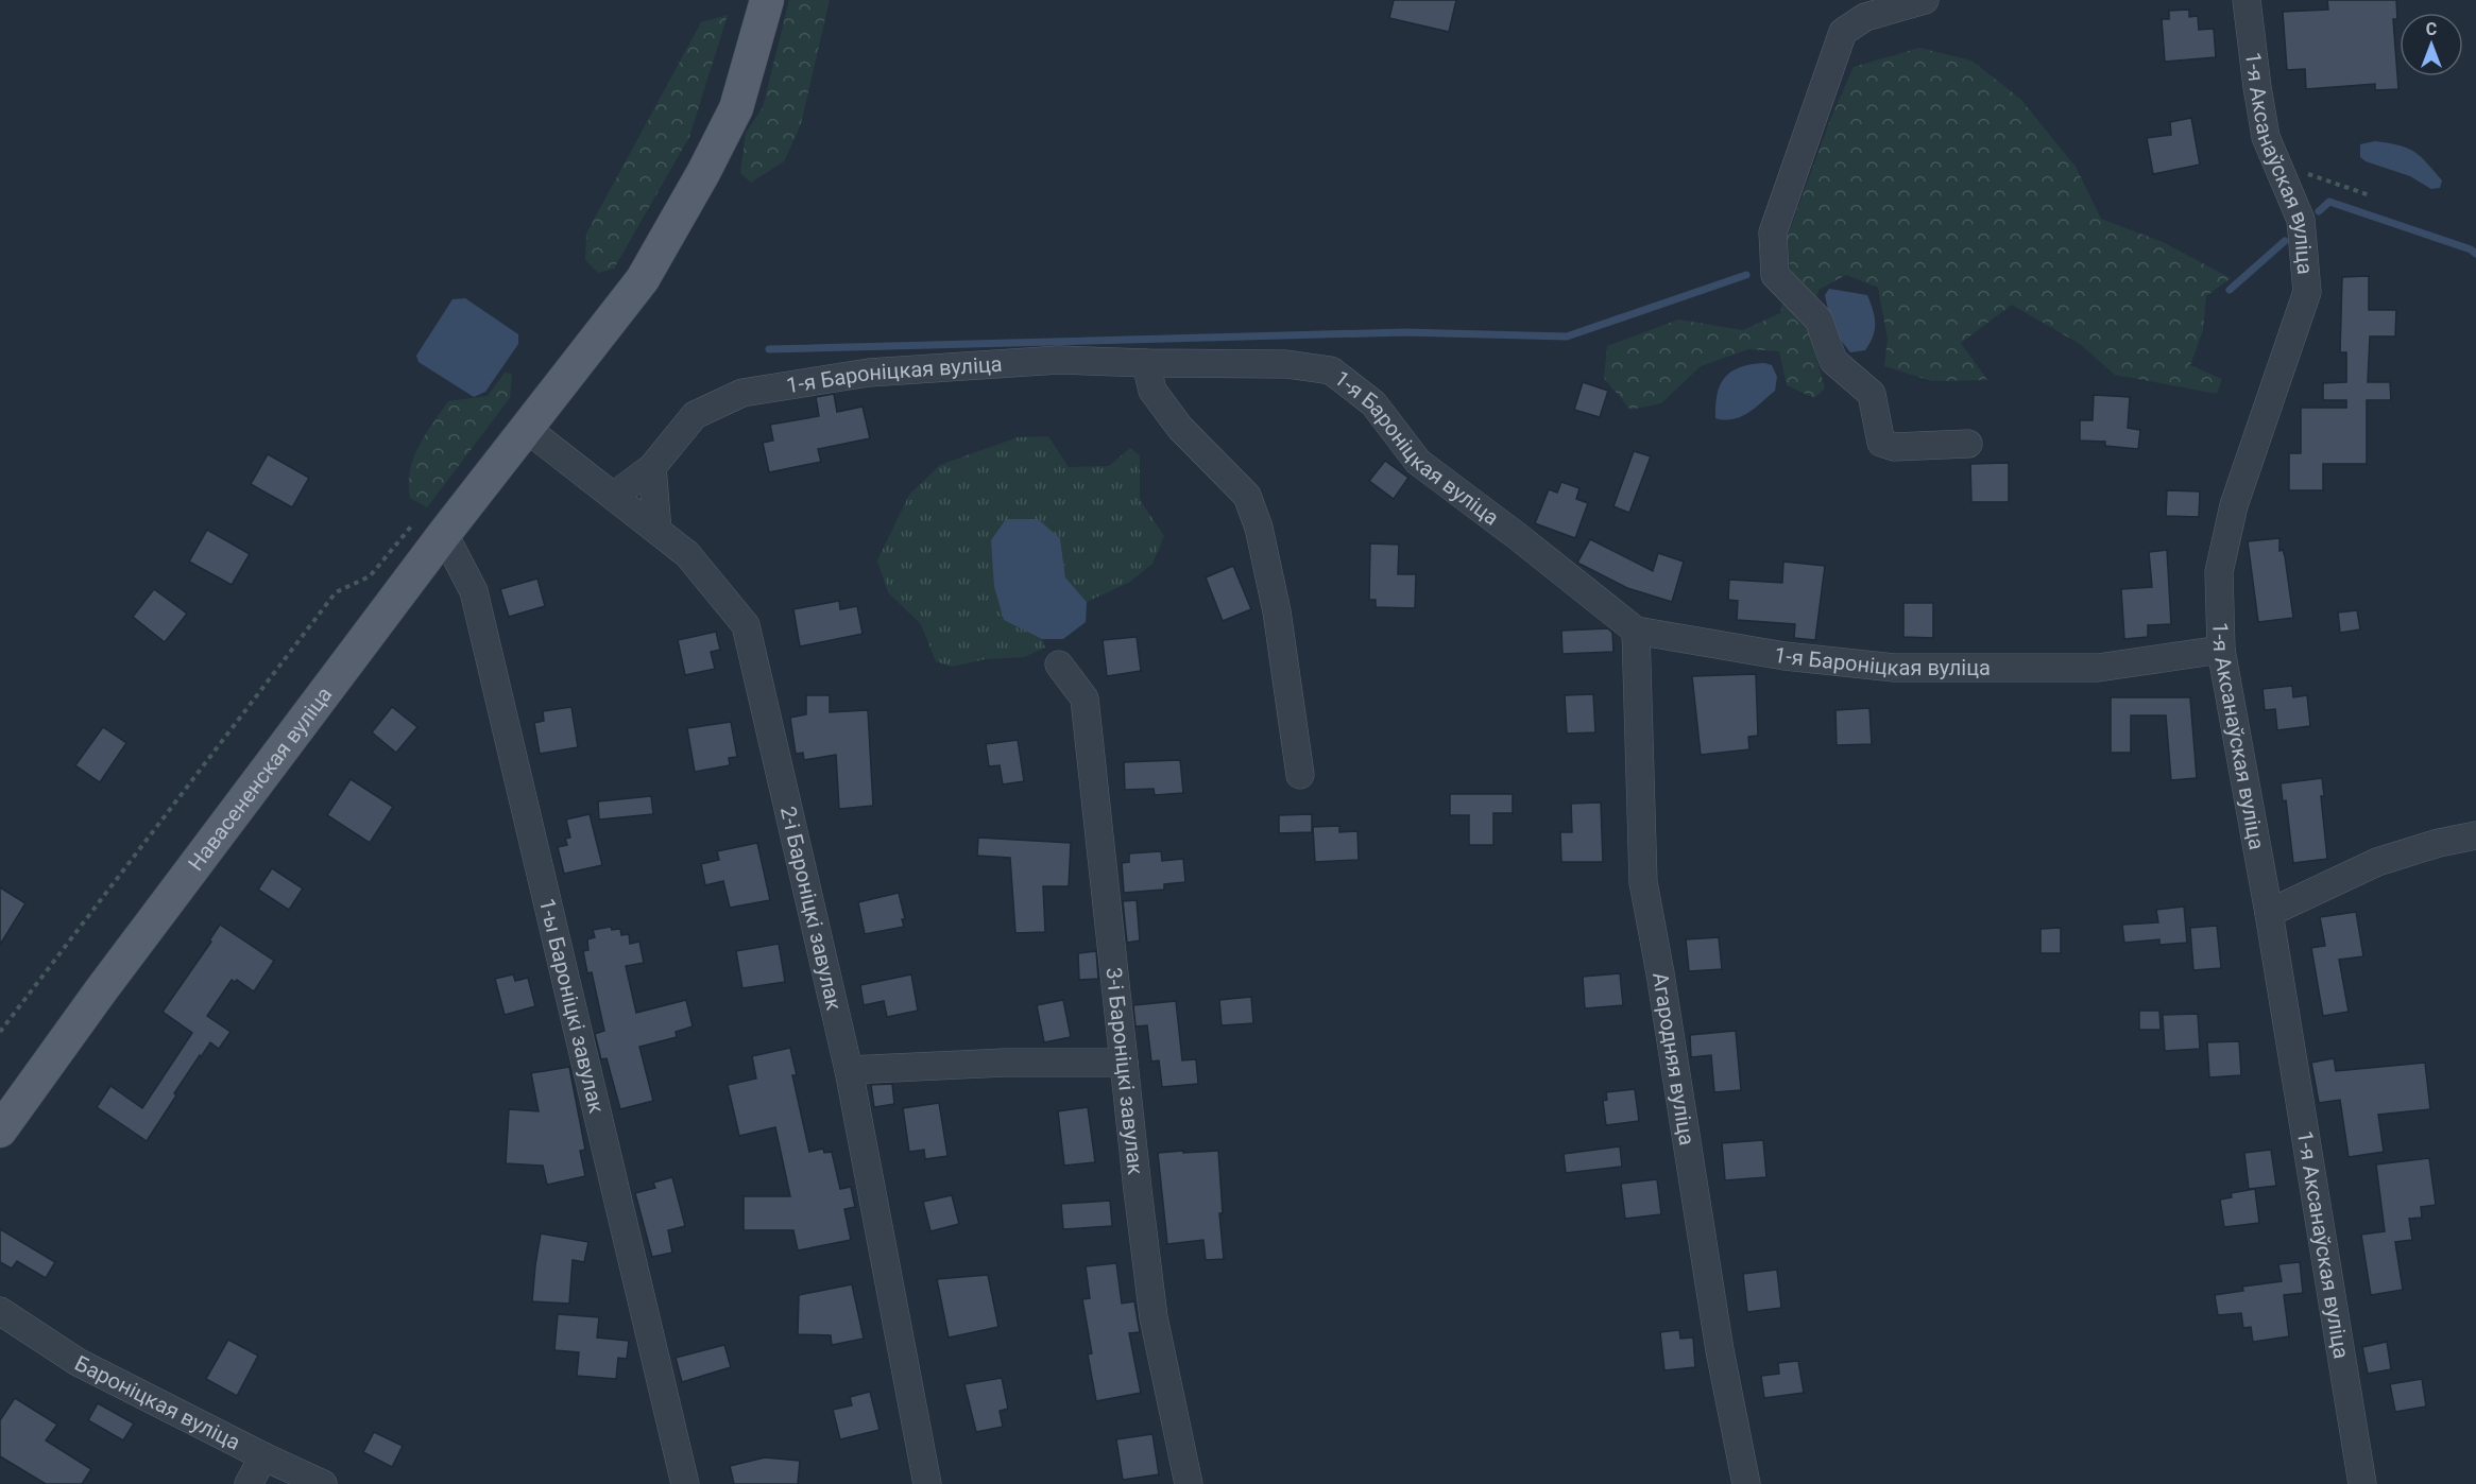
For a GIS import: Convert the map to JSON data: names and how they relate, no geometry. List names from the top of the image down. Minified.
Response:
{"streets":{"main road":["Навасененская вуліца"],"street":["1-я Аксанаўская вуліца","1-я Бароніцкая вуліца","2-і Бароніцкі завулак","1-ы Бароніцкі завулак","Агародняя вуліца","3-і Бароніцкі завулак","Бароніцкая вуліца"]},"crossings":[["1-я Аксанаўская вуліца","1-я Бароніцкая вуліца"],["1-я Бароніцкая вуліца","2-і Бароніцкі завулак"],["1-я Бароніцкая вуліца","Агародняя вуліца"],["Навасененская вуліца","2-і Бароніцкі завулак"],["Навасененская вуліца","1-ы Бароніцкі завулак"]],"north":"top"}
